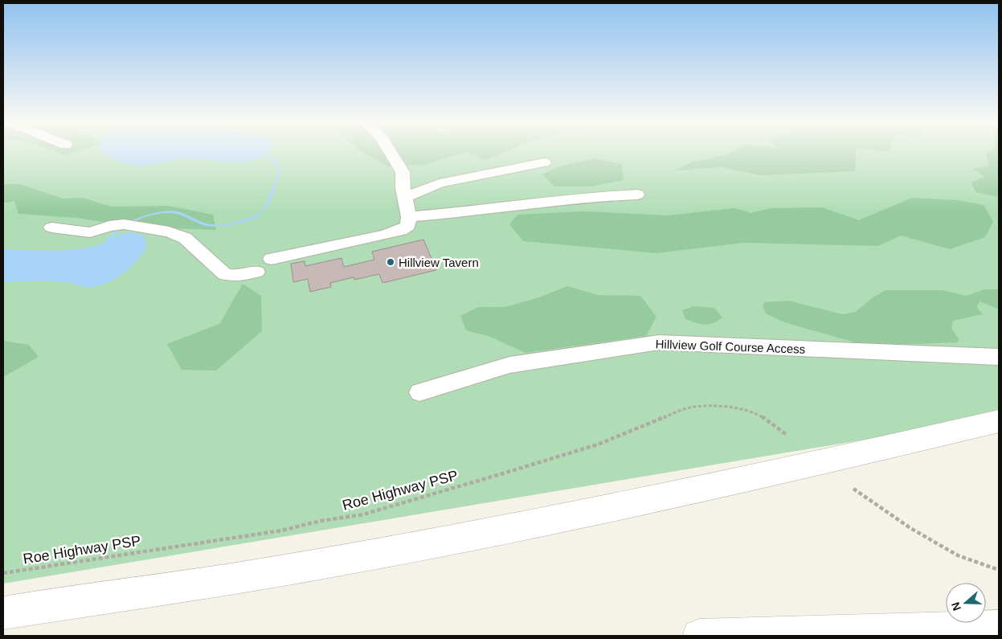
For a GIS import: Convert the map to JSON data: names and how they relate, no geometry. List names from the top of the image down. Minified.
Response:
{"streets":{"lane":["Hillview Golf Course Access"],"path":["Roe Highway PSP"]},"places":["Hillview Tavern"],"north":"left"}
